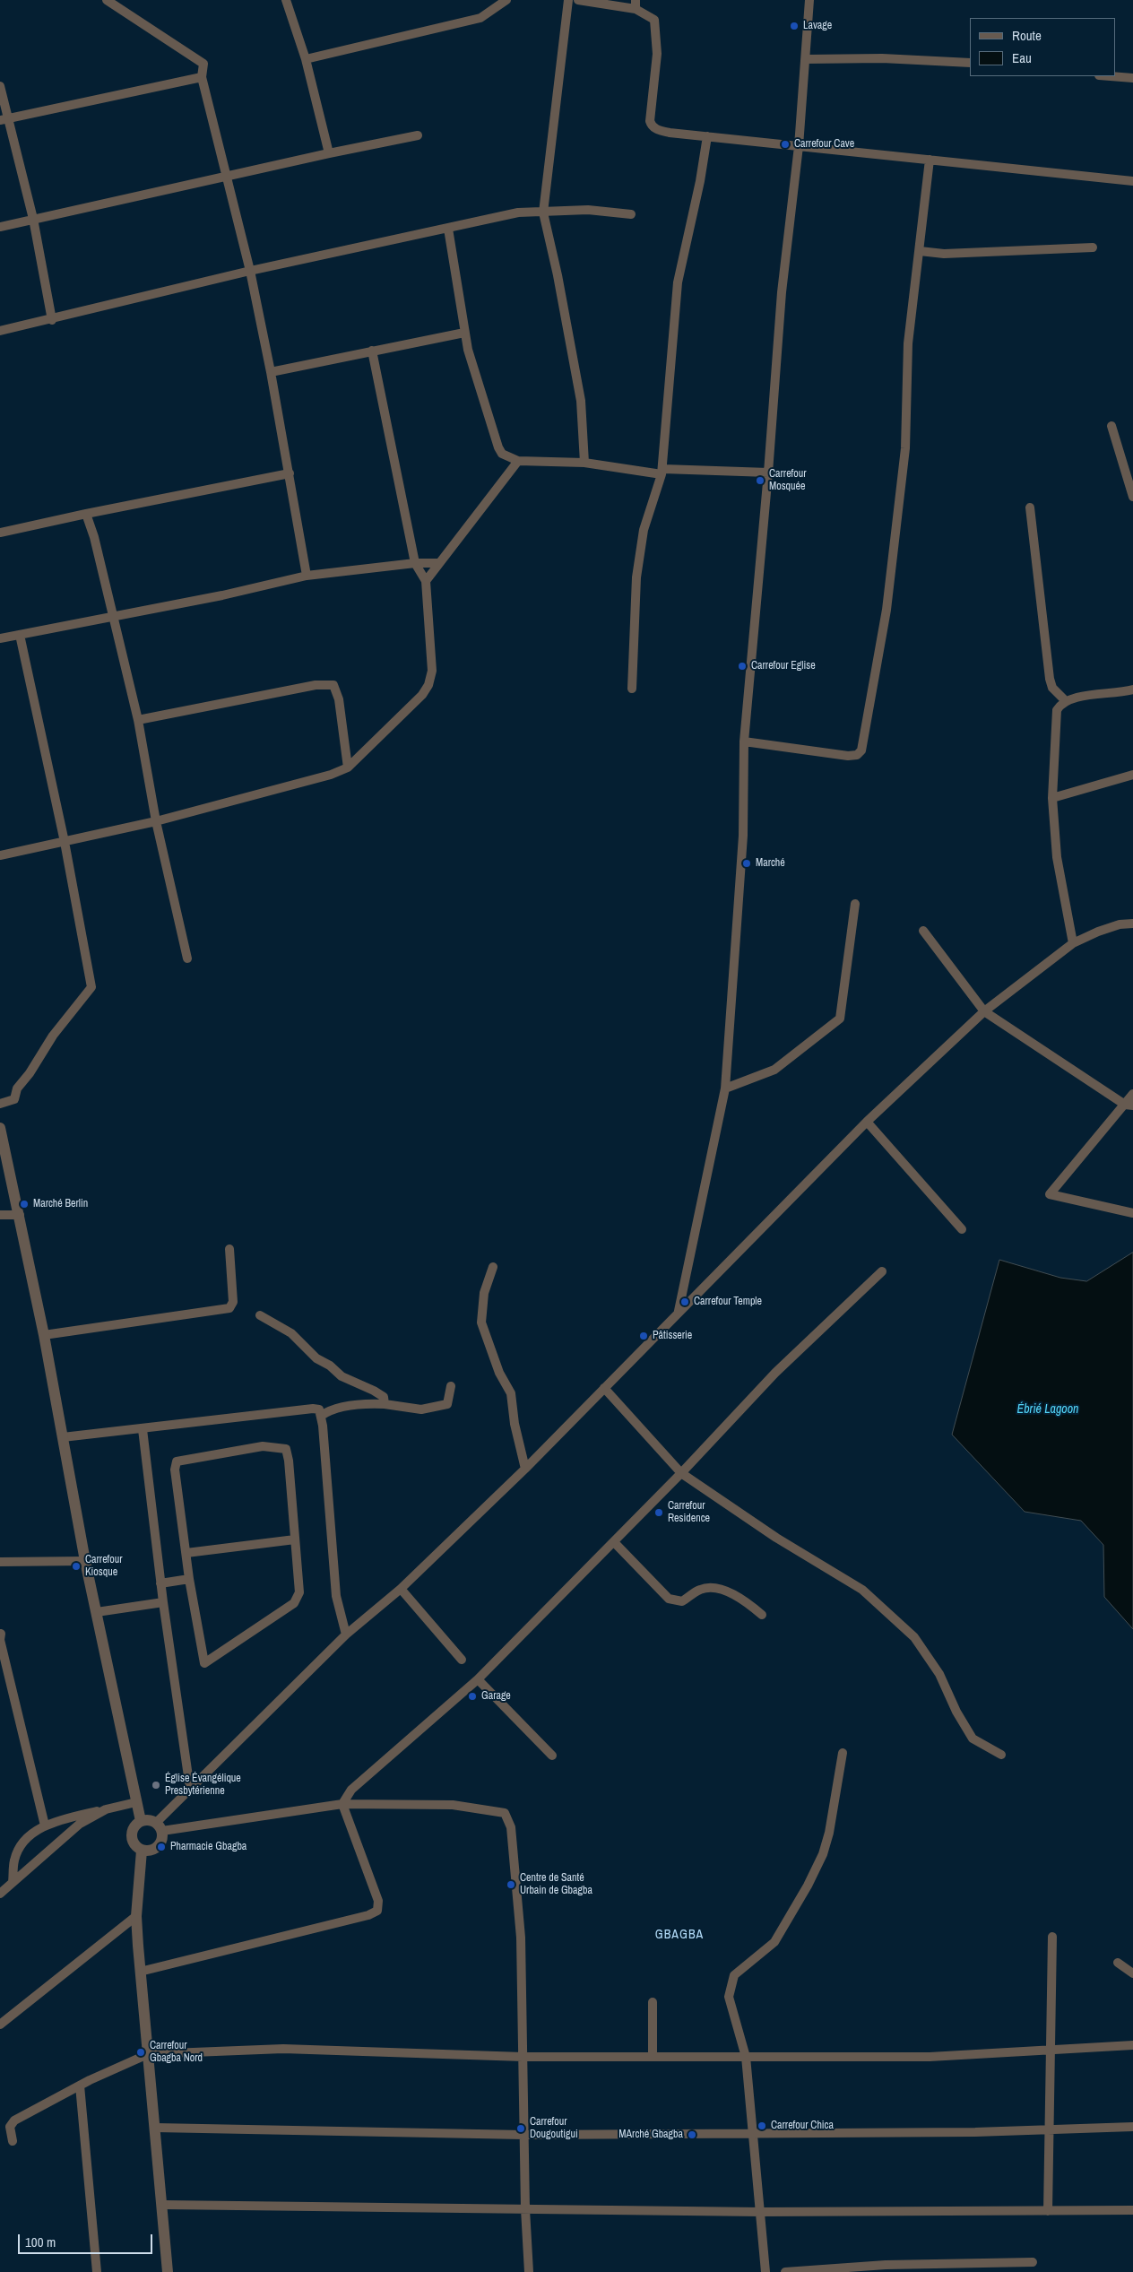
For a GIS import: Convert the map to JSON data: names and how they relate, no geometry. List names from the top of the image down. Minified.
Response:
{"districts":["GBAGBA"],"water":["Ébrié Lagoon"],"places":["Lavage","Carrefour Cave","Carrefour Mosquée","Carrefour Eglise","Marché","Marché Berlin","Carrefour Temple","Pâtisserie","Carrefour Residence","Carrefour Kiosque","Garage","Église Évangélique Presbytérienne","Pharmacie Gbagba","Centre de Santé Urbain de Gbagba","Carrefour Gbagba Nord","Carrefour Chica","Carrefour Dougoutigui","MArché Gbagba"],"legend":["Route","Eau"],"scale_bar":"100 m"}
